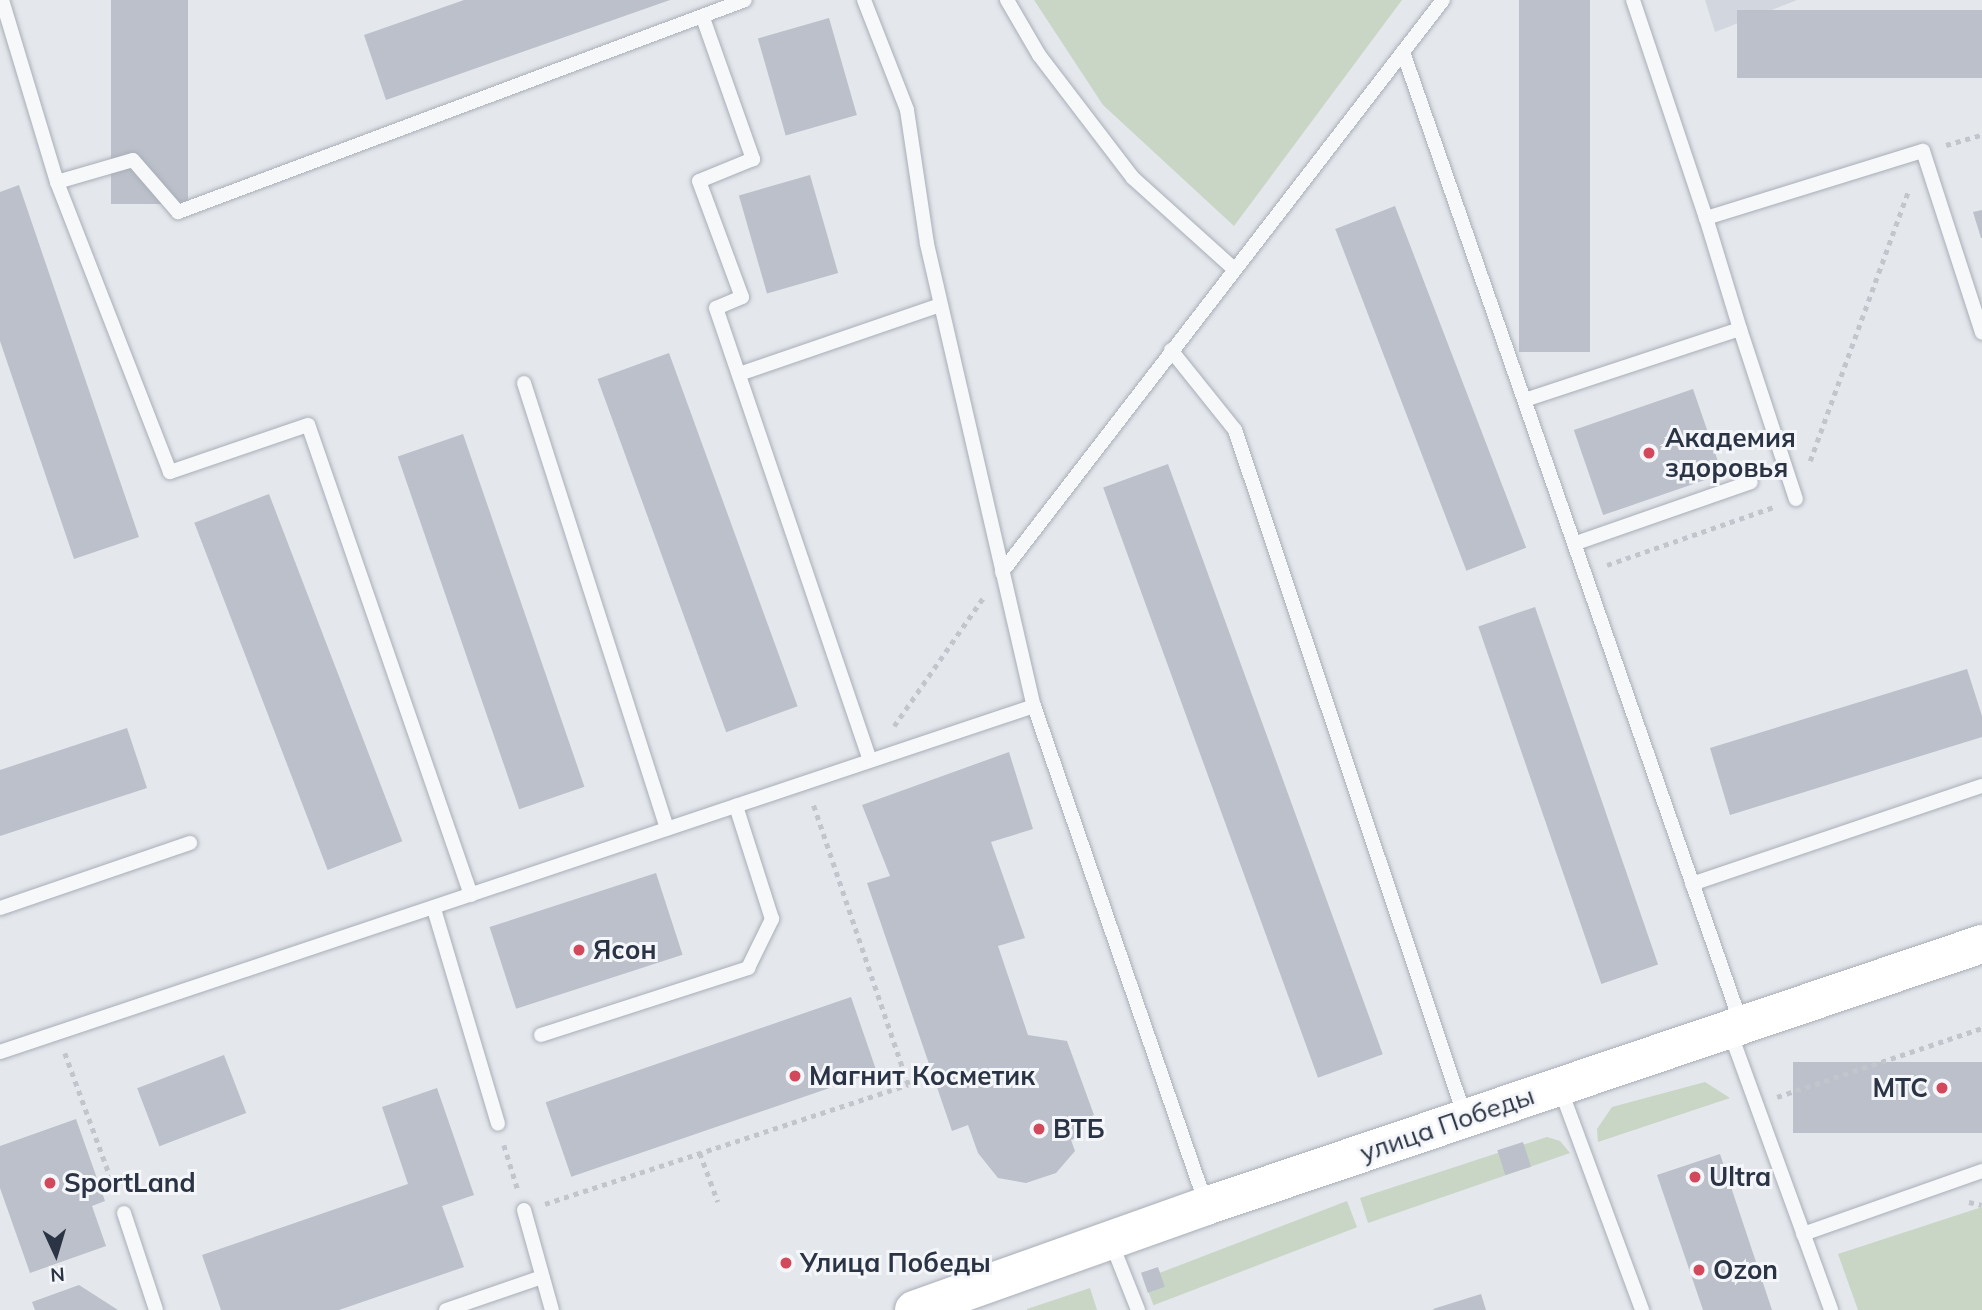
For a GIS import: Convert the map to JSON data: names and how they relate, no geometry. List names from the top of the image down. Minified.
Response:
{"streets":{"main road":["улица Победы"]},"places":["Академия здоровья","Ясон","Магнит Косметик","МТС","ВТБ","Ultra","SportLand","Улица Победы","Ozon"],"north":"bottom"}
